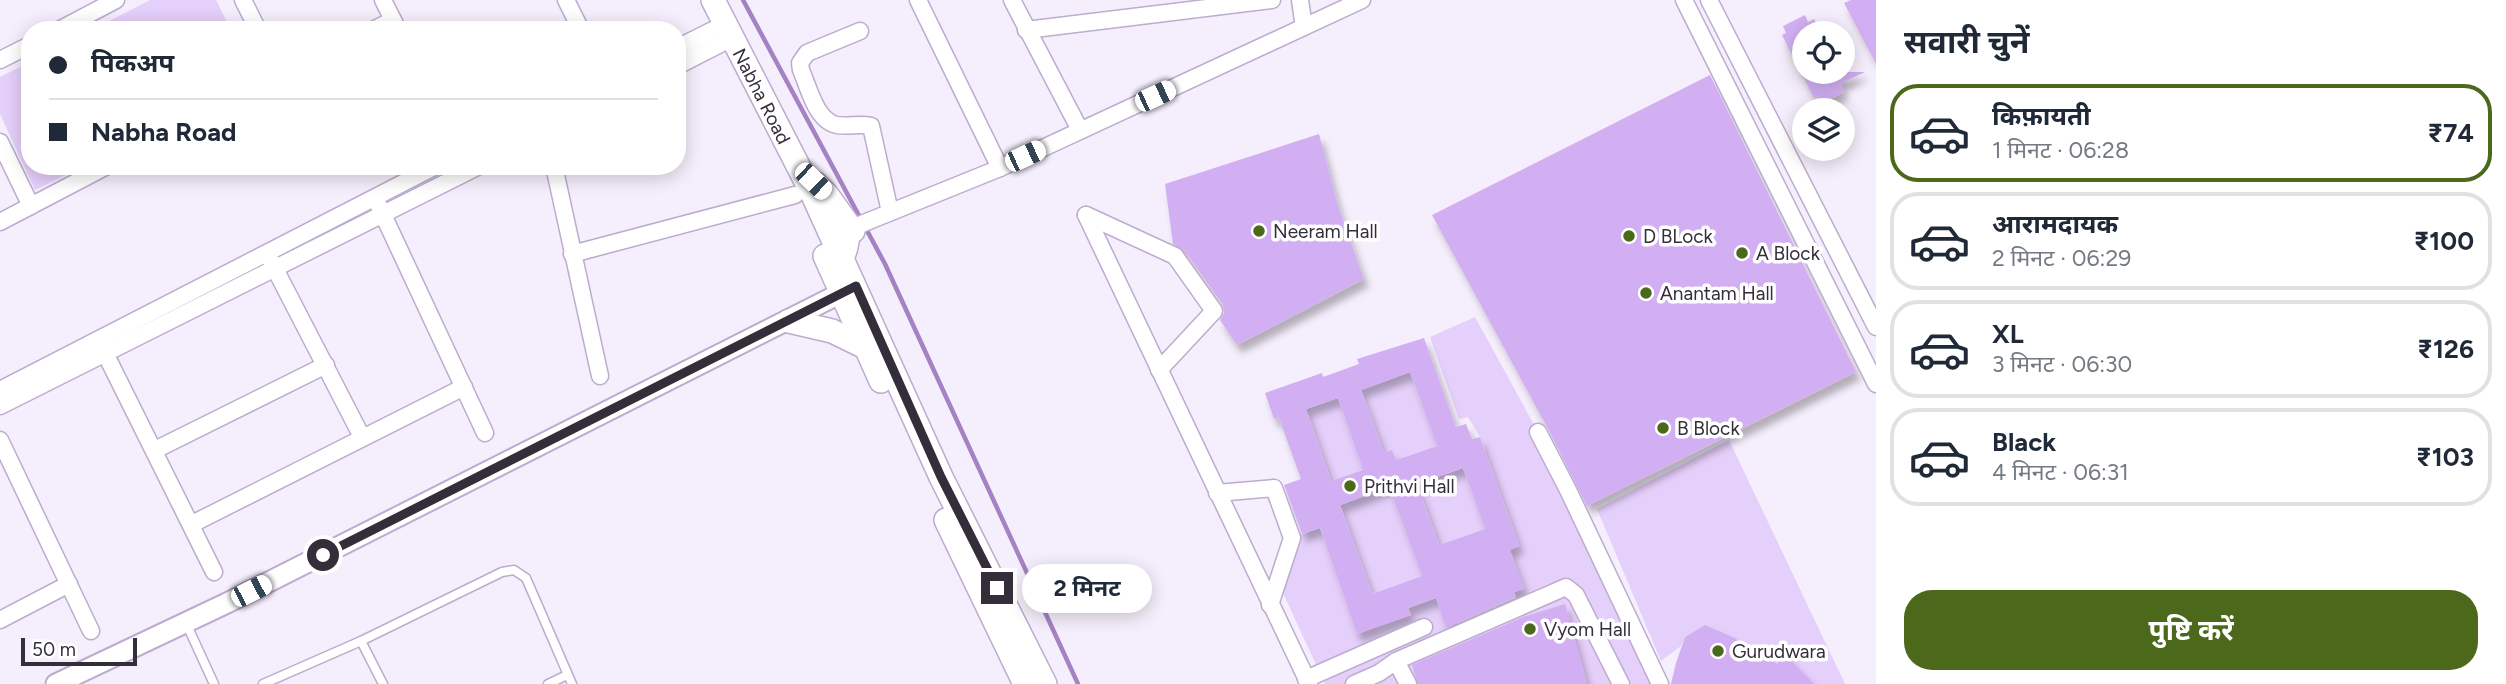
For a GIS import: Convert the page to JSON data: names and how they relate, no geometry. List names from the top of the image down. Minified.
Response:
{"streets":{"main road":["Nabha Road"]},"places":["Neeram Hall","D BLock","A Block","Anantam Hall","B Block","Prithvi Hall","Vyom Hall","Gurudwara"],"scale_bar":"50 m","page":{"heading":"सवारी चुनें","banner":["पिकअप","Nabha Road"],"list":[{"name":"किफ़ायती","note":"1 मिनट · 06:28","value":"₹74"},{"name":"आरामदायक","note":"2 मिनट · 06:29","value":"₹100"},{"name":"XL","note":"3 मिनट · 06:30","value":"₹126"},{"name":"Black","note":"4 मिनट · 06:31","value":"₹103"}],"bubble":"2 मिनट","buttons":"पुष्टि करें","scale":"50 m"}}
